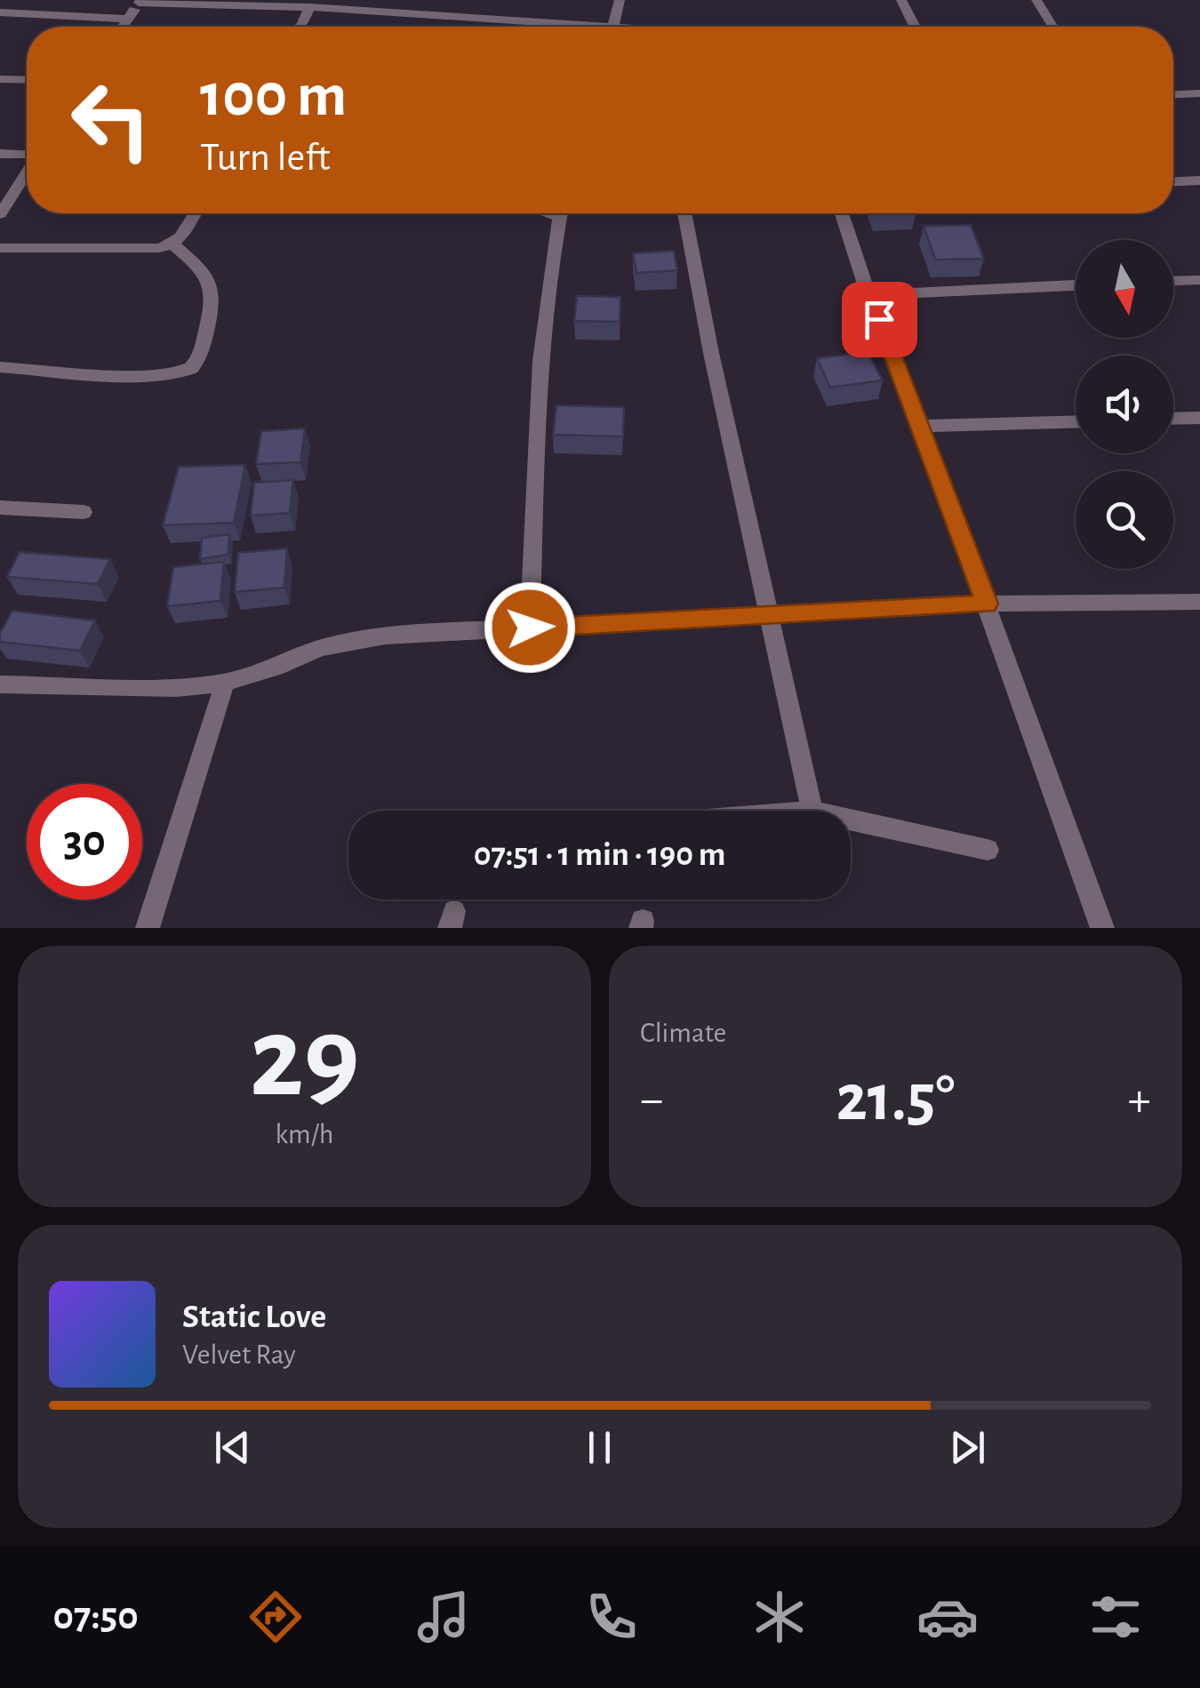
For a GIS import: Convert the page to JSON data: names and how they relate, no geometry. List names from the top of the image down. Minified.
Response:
{"north":"bottom","page":{"turn":["100 m","Turn left"],"limit":"30","trip":"07:51 · 1 min · 190 m","tile":[["29","km/h"],"Climate"],"heat":["−","21.5°","+"],"song":["Static Love","Velvet Ray"],"tabs":"07:50"}}
